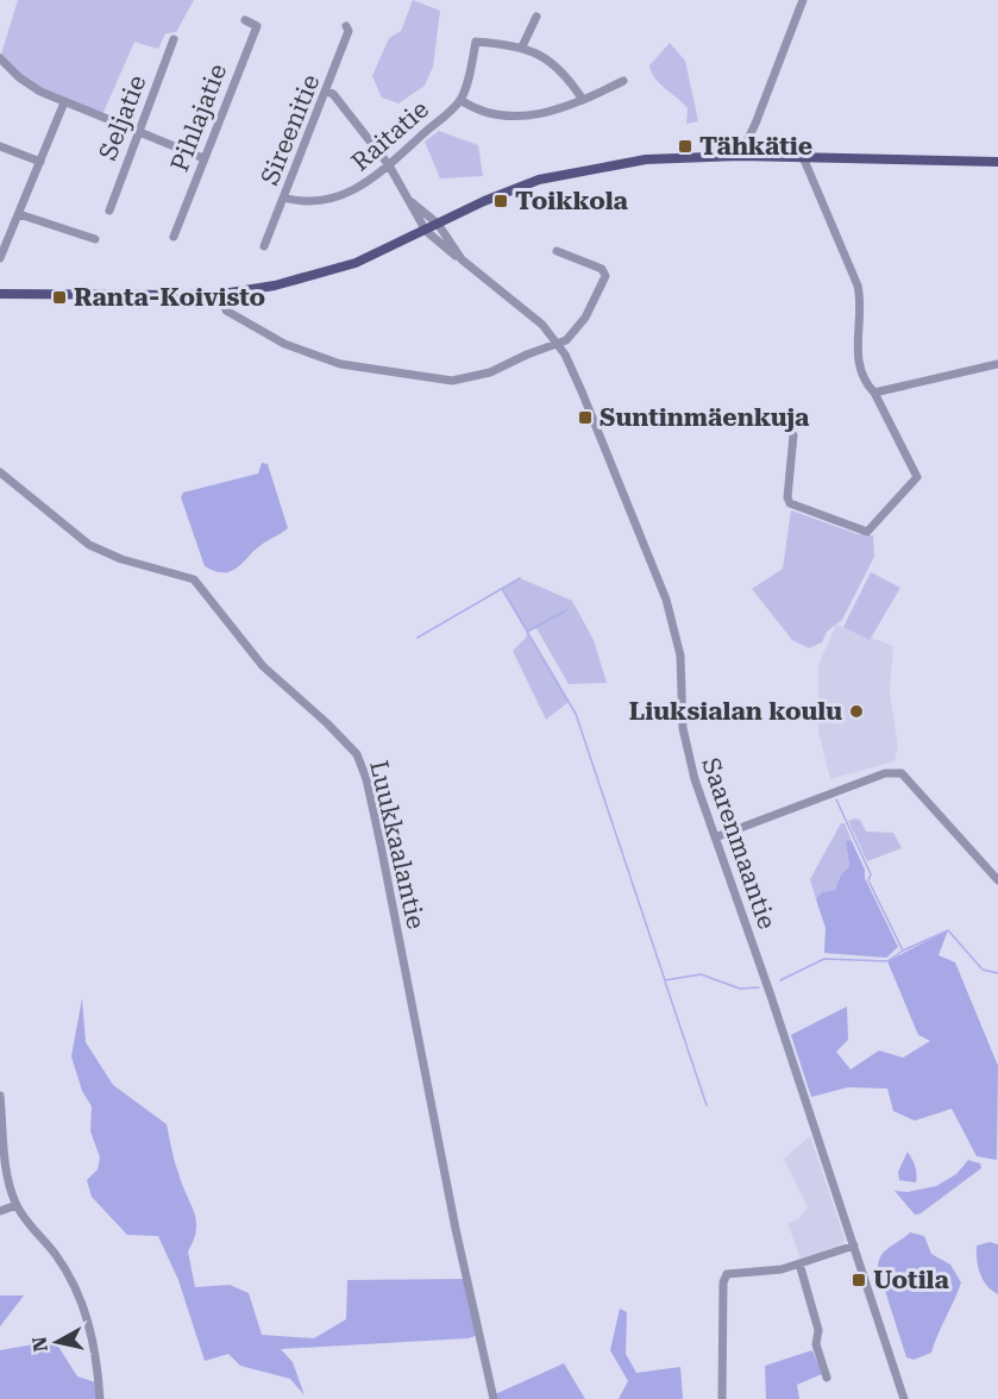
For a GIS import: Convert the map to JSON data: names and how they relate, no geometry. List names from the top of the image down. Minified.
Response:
{"streets":{"street":["Seljatie","Pihlajatie","Sireenitie","Raitatie","Saarenmaantie","Luukkaalantie"]},"crossings":[["Sireenitie","Raitatie"]],"places":{"transit":["Tähkätie","Toikkola","Ranta-Koivisto","Suntinmäenkuja","Uotila"],"other":["Liuksialan koulu"]},"north":"left"}
